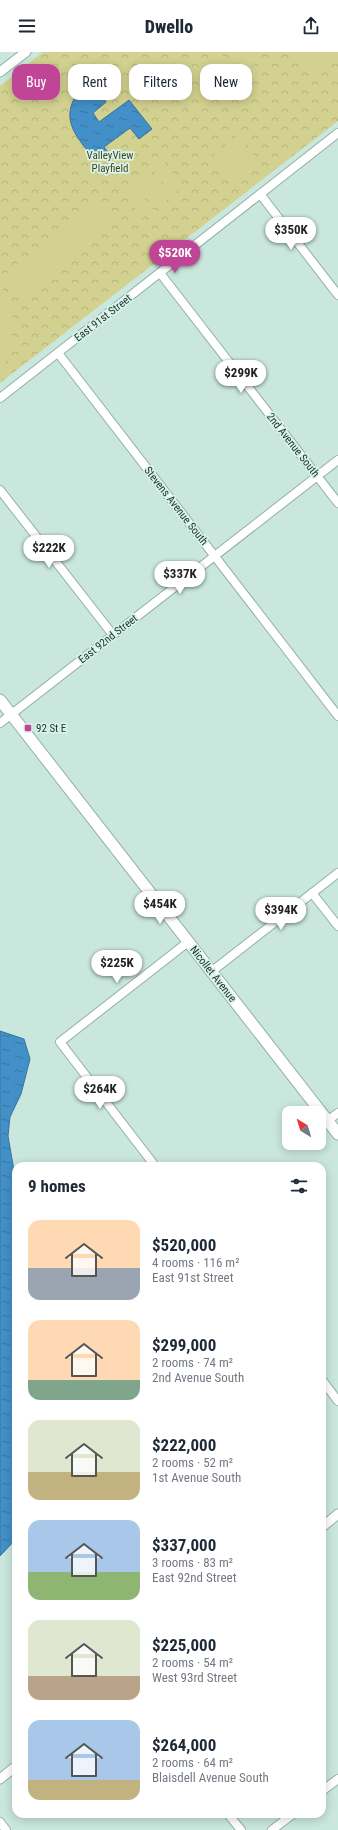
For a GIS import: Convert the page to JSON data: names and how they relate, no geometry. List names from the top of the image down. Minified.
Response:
{"streets":{"main road":["Nicollet Avenue"],"street":["East 91st Street","2nd Avenue South","Stevens Avenue South","East 92nd Street"]},"crossings":[["East 91st Street","2nd Avenue South"],["East 91st Street","Stevens Avenue South"],["2nd Avenue South","East 92nd Street"],["Stevens Avenue South","East 92nd Street"],["East 92nd Street","Nicollet Avenue"]],"parks":["ValleyView Playfield"],"places":{"transit":["92 St E"]},"north":"top left","page":{"header":"Dwello","chip":["Buy","Rent","Filters","New"],"price":["$350K","$520K","$299K","$222K","$337K","$454K","$394K","$225K","$264K"],"heading":"9 homes","list":[{"name":"$520,000","note":"4 rooms · 116 m² · East 91st Street"},{"name":"$299,000","note":"2 rooms · 74 m² · 2nd Avenue South"},{"name":"$222,000","note":"2 rooms · 52 m² · 1st Avenue South"},{"name":"$337,000","note":"3 rooms · 83 m² · East 92nd Street"},{"name":"$225,000","note":"2 rooms · 54 m² · West 93rd Street"},{"name":"$264,000","note":"2 rooms · 64 m² · Blaisdell Avenue South"}]}}
